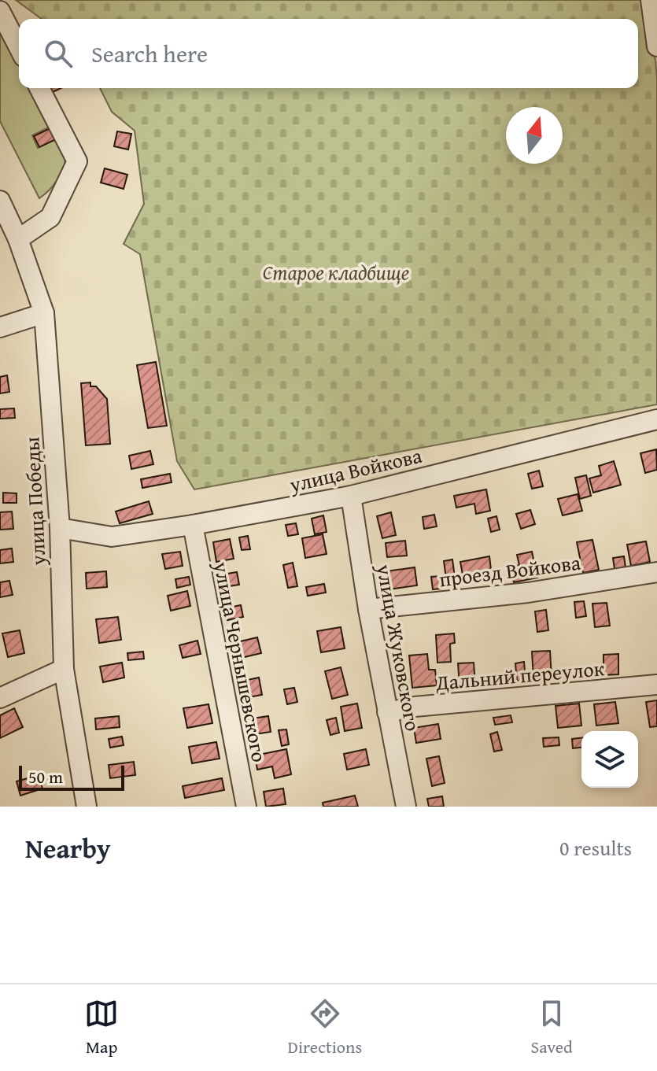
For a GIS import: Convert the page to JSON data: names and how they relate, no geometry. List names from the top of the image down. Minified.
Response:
{"streets":{"street":["улица Войкова","улица Победы","проезд Войкова","улица Жуковского","улица Чернышевского","Дальний переулок"]},"crossings":[["улица Войкова","улица Победы"],["улица Войкова","улица Жуковского"],["улица Войкова","улица Чернышевского"],["проезд Войкова","улица Жуковского"],["улица Жуковского","Дальний переулок"]],"parks":["Старое кладбище"],"scale_bar":"50 m","north":"top","page":{"search":"Search here","scale":"50 m","heading":["Nearby","0 results"],"nav":["Map","Directions","Saved"]}}
